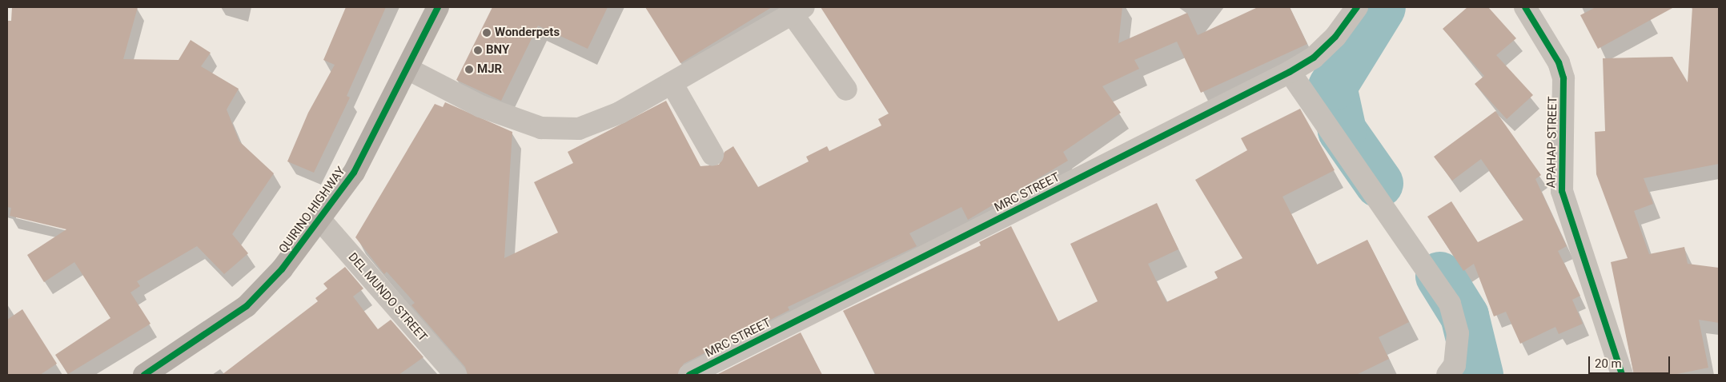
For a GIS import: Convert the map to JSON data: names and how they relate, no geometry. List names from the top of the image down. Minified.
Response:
{"streets":{"main road":["QUIRINO HIGHWAY"],"street":["APAHAP STREET","MRC STREET","DEL MUNDO STREET"]},"crossings":[["QUIRINO HIGHWAY","DEL MUNDO STREET"]],"places":["Wonderpets","BNY","MJR"],"scale_bar":"20 m"}
